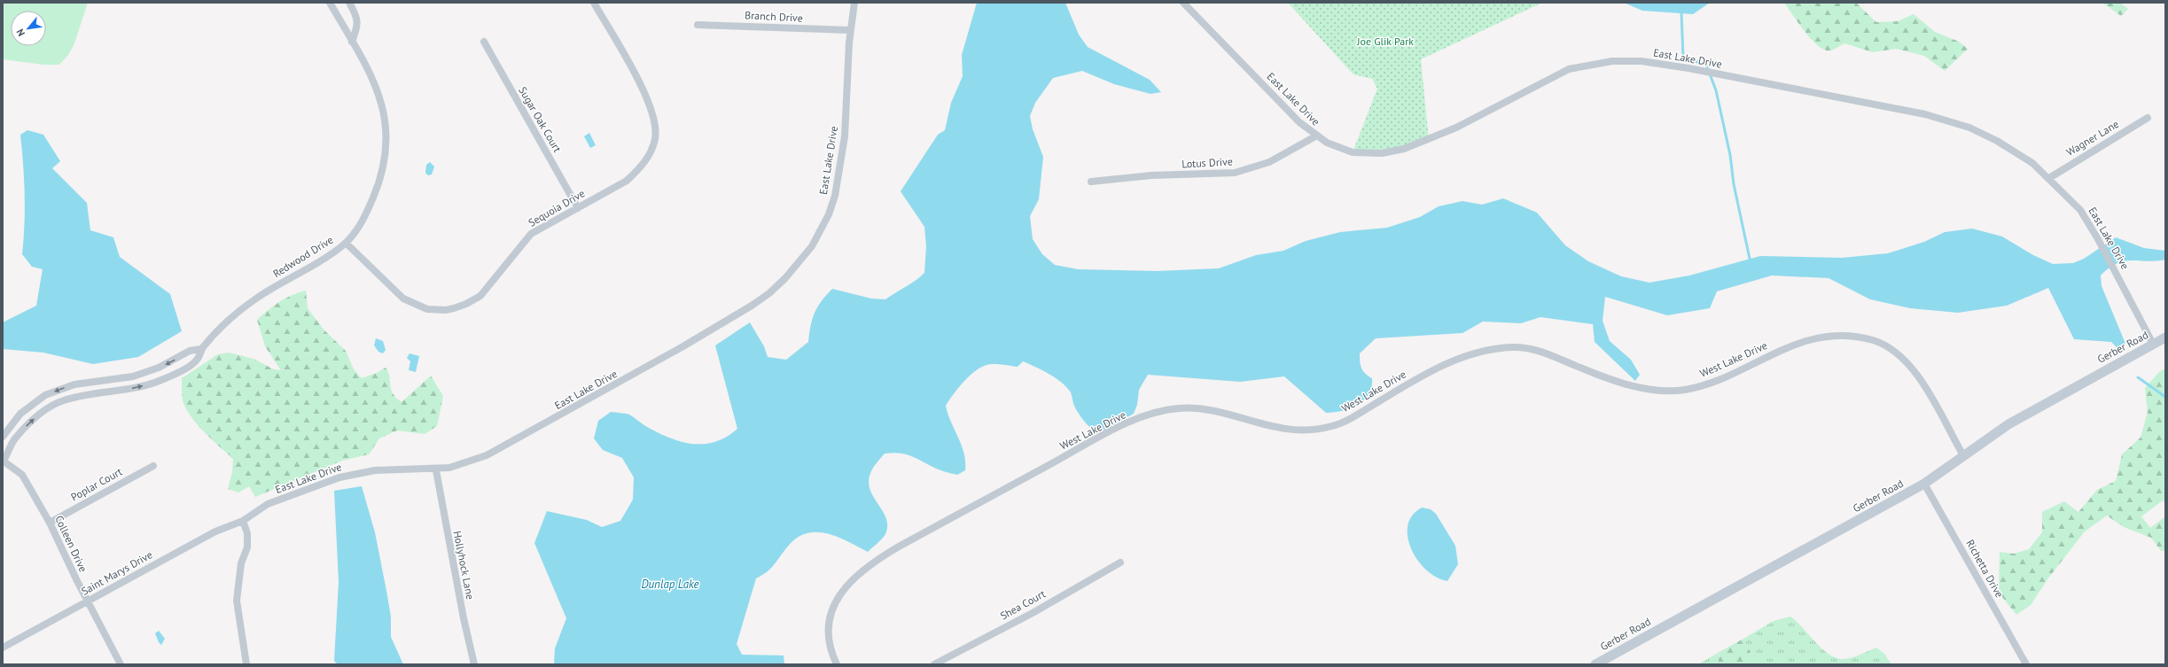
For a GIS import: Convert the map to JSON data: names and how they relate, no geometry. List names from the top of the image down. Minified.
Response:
{"streets":{"street":["Branch Drive","East Lake Drive","Sugar Oak Court","Wagner Lane","Lotus Drive","Sequoia Drive","Redwood Drive","Gerber Road","West Lake Drive","Poplar Court","Colleen Drive","Hollyhock Lane","Richetta Drive","Saint Marys Drive","Shea Court"]},"crossings":[["Branch Drive","East Lake Drive"],["East Lake Drive","Wagner Lane"],["East Lake Drive","Lotus Drive"],["East Lake Drive","Gerber Road"],["East Lake Drive","Hollyhock Lane"],["East Lake Drive","Saint Marys Drive"],["Sugar Oak Court","Sequoia Drive"],["Sequoia Drive","Redwood Drive"],["Redwood Drive","Colleen Drive"],["Gerber Road","West Lake Drive"],["Gerber Road","Richetta Drive"],["Poplar Court","Colleen Drive"],["Colleen Drive","Saint Marys Drive"]],"water":["Dunlap Lake"],"parks":["Joe Glik Park"],"north":"bottom left"}
